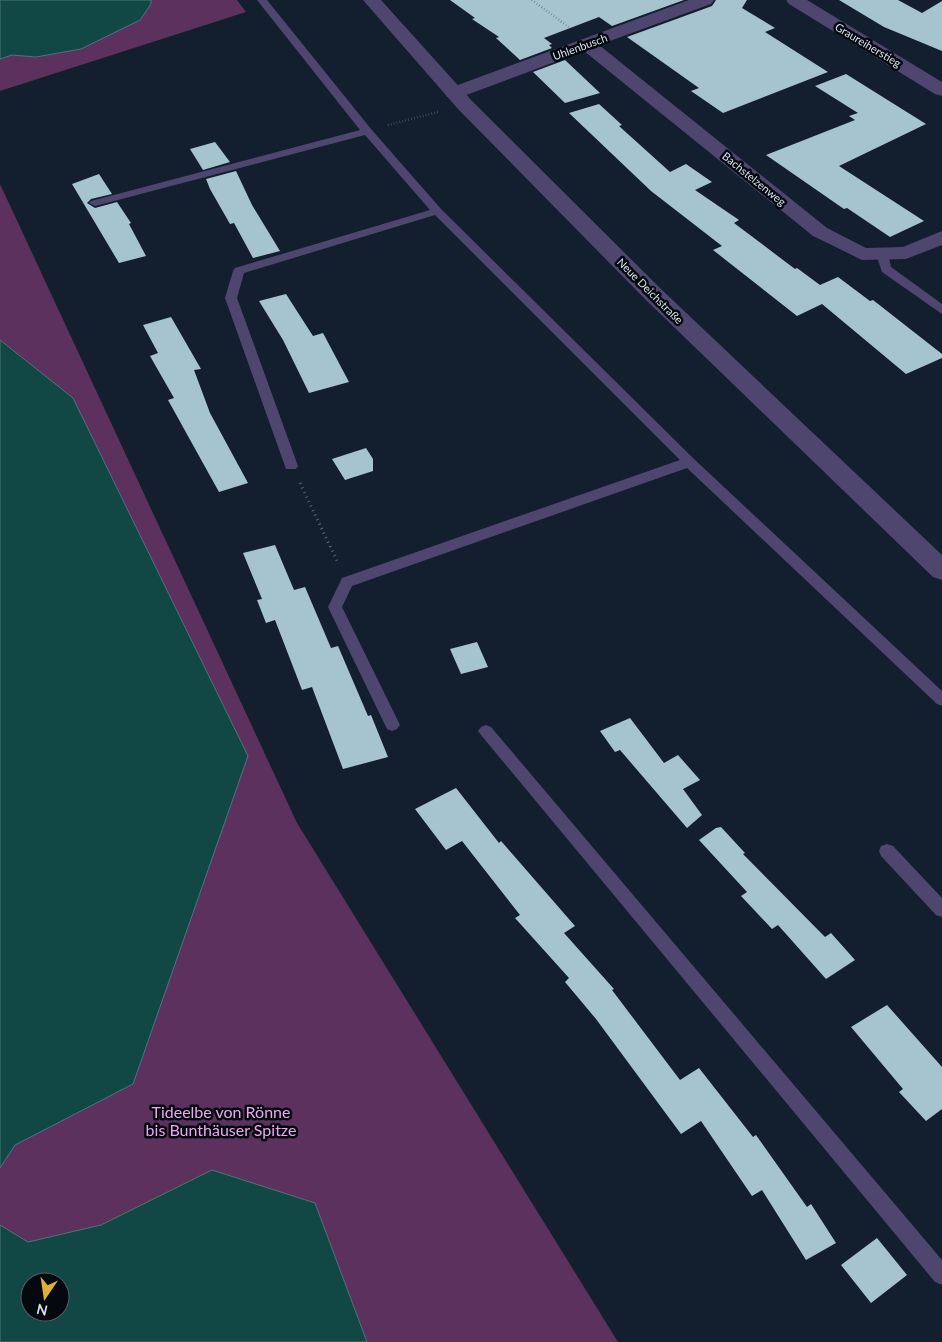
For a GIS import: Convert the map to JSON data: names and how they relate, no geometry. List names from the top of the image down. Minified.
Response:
{"streets":{"street":["Graureiherstieg","Uhlenbusch","Bachstelzenweg","Neue Deichstraße"]},"crossings":[["Uhlenbusch","Bachstelzenweg"],["Uhlenbusch","Neue Deichstraße"]],"parks":["Tideelbe von Rönne bis Bunthäuser Spitze"],"north":"bottom"}
